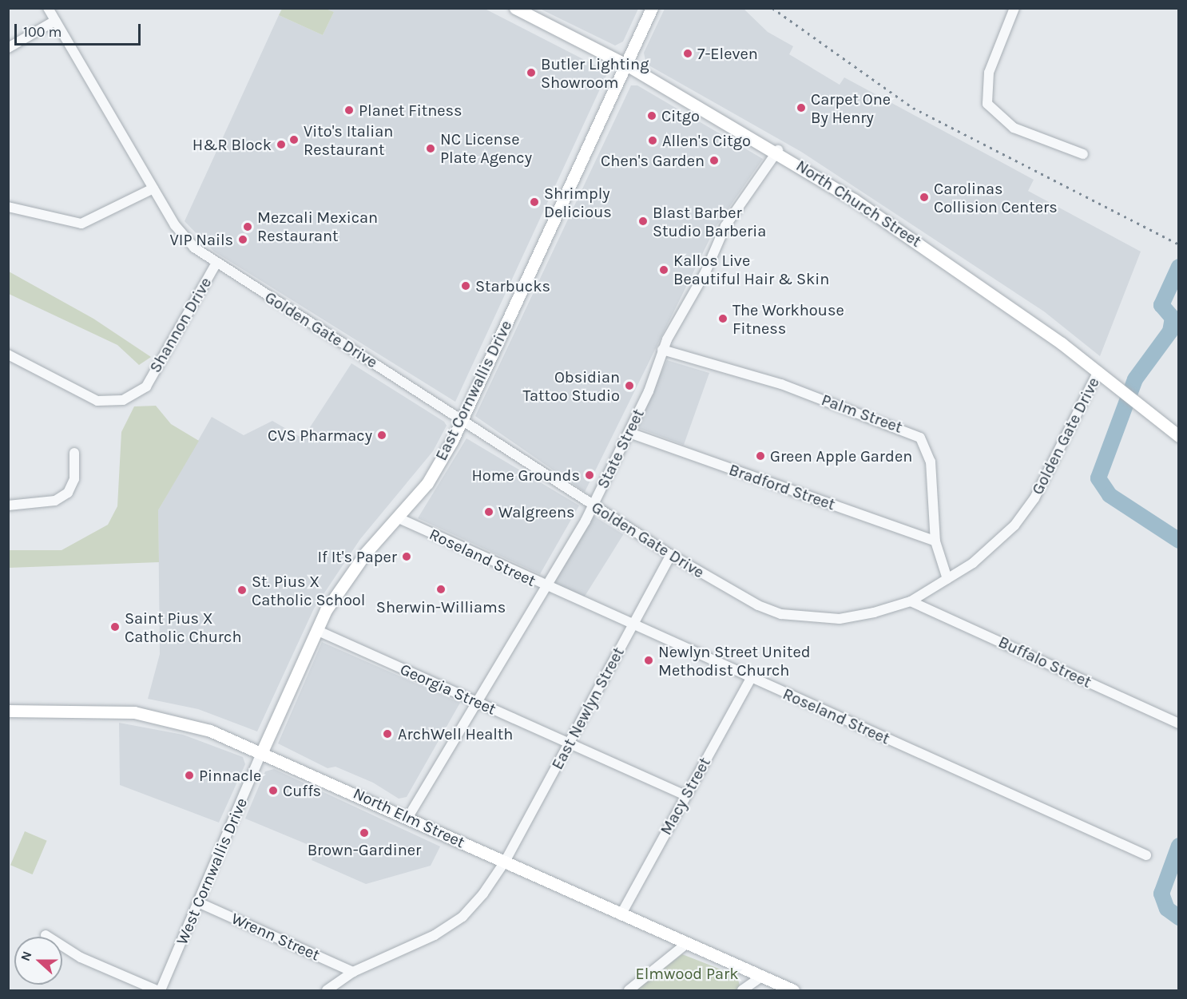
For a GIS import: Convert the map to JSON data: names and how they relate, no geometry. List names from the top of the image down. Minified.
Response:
{"streets":{"main road":["North Church Street","East Cornwallis Drive","North Elm Street"],"street":["Shannon Drive","Golden Gate Drive","Palm Street","State Street","Bradford Street","Roseland Street","Buffalo Street","Georgia Street","East Newlyn Street","Macy Street","West Cornwallis Drive","Wrenn Street"]},"crossings":[["North Church Street","Golden Gate Drive"],["North Church Street","East Cornwallis Drive"],["North Church Street","State Street"],["Shannon Drive","Golden Gate Drive"],["Golden Gate Drive","East Cornwallis Drive"],["Golden Gate Drive","Palm Street"],["Golden Gate Drive","State Street"],["Golden Gate Drive","Buffalo Street"],["Golden Gate Drive","East Newlyn Street"],["East Cornwallis Drive","Roseland Street"],["East Cornwallis Drive","Georgia Street"],["East Cornwallis Drive","North Elm Street"],["East Cornwallis Drive","West Cornwallis Drive"],["Palm Street","State Street"],["Palm Street","Bradford Street"],["State Street","Bradford Street"],["State Street","Roseland Street"],["State Street","Georgia Street"],["State Street","North Elm Street"],["Roseland Street","East Newlyn Street"],["Roseland Street","Macy Street"],["Georgia Street","East Newlyn Street"],["Georgia Street","Macy Street"],["East Newlyn Street","North Elm Street"],["East Newlyn Street","Wrenn Street"],["Macy Street","North Elm Street"],["North Elm Street","West Cornwallis Drive"],["West Cornwallis Drive","Wrenn Street"]],"parks":["Elmwood Park"],"places":["7-Eleven","Butler Lighting Showroom","Carpet One By Henry","Planet Fitness","Citgo","Vito's Italian Restaurant","Allen's Citgo","H&R Block","NC License Plate Agency","Chen's Garden","Carolinas Collision Centers","Shrimply Delicious","Blast Barber Studio Barberia","Mezcali Mexican Restaurant","VIP Nails","Kallos Live Beautiful Hair & Skin","Starbucks","The Workhouse Fitness","Obsidian Tattoo Studio","CVS Pharmacy","Green Apple Garden","Home Grounds","Walgreens","If It's Paper","Sherwin-Williams","St. Pius X Catholic School","Saint Pius X Catholic Church","Newlyn Street United Methodist Church","ArchWell Health","Pinnacle","Cuffs","Brown-Gardiner"],"scale_bar":"100 m","north":"left"}
